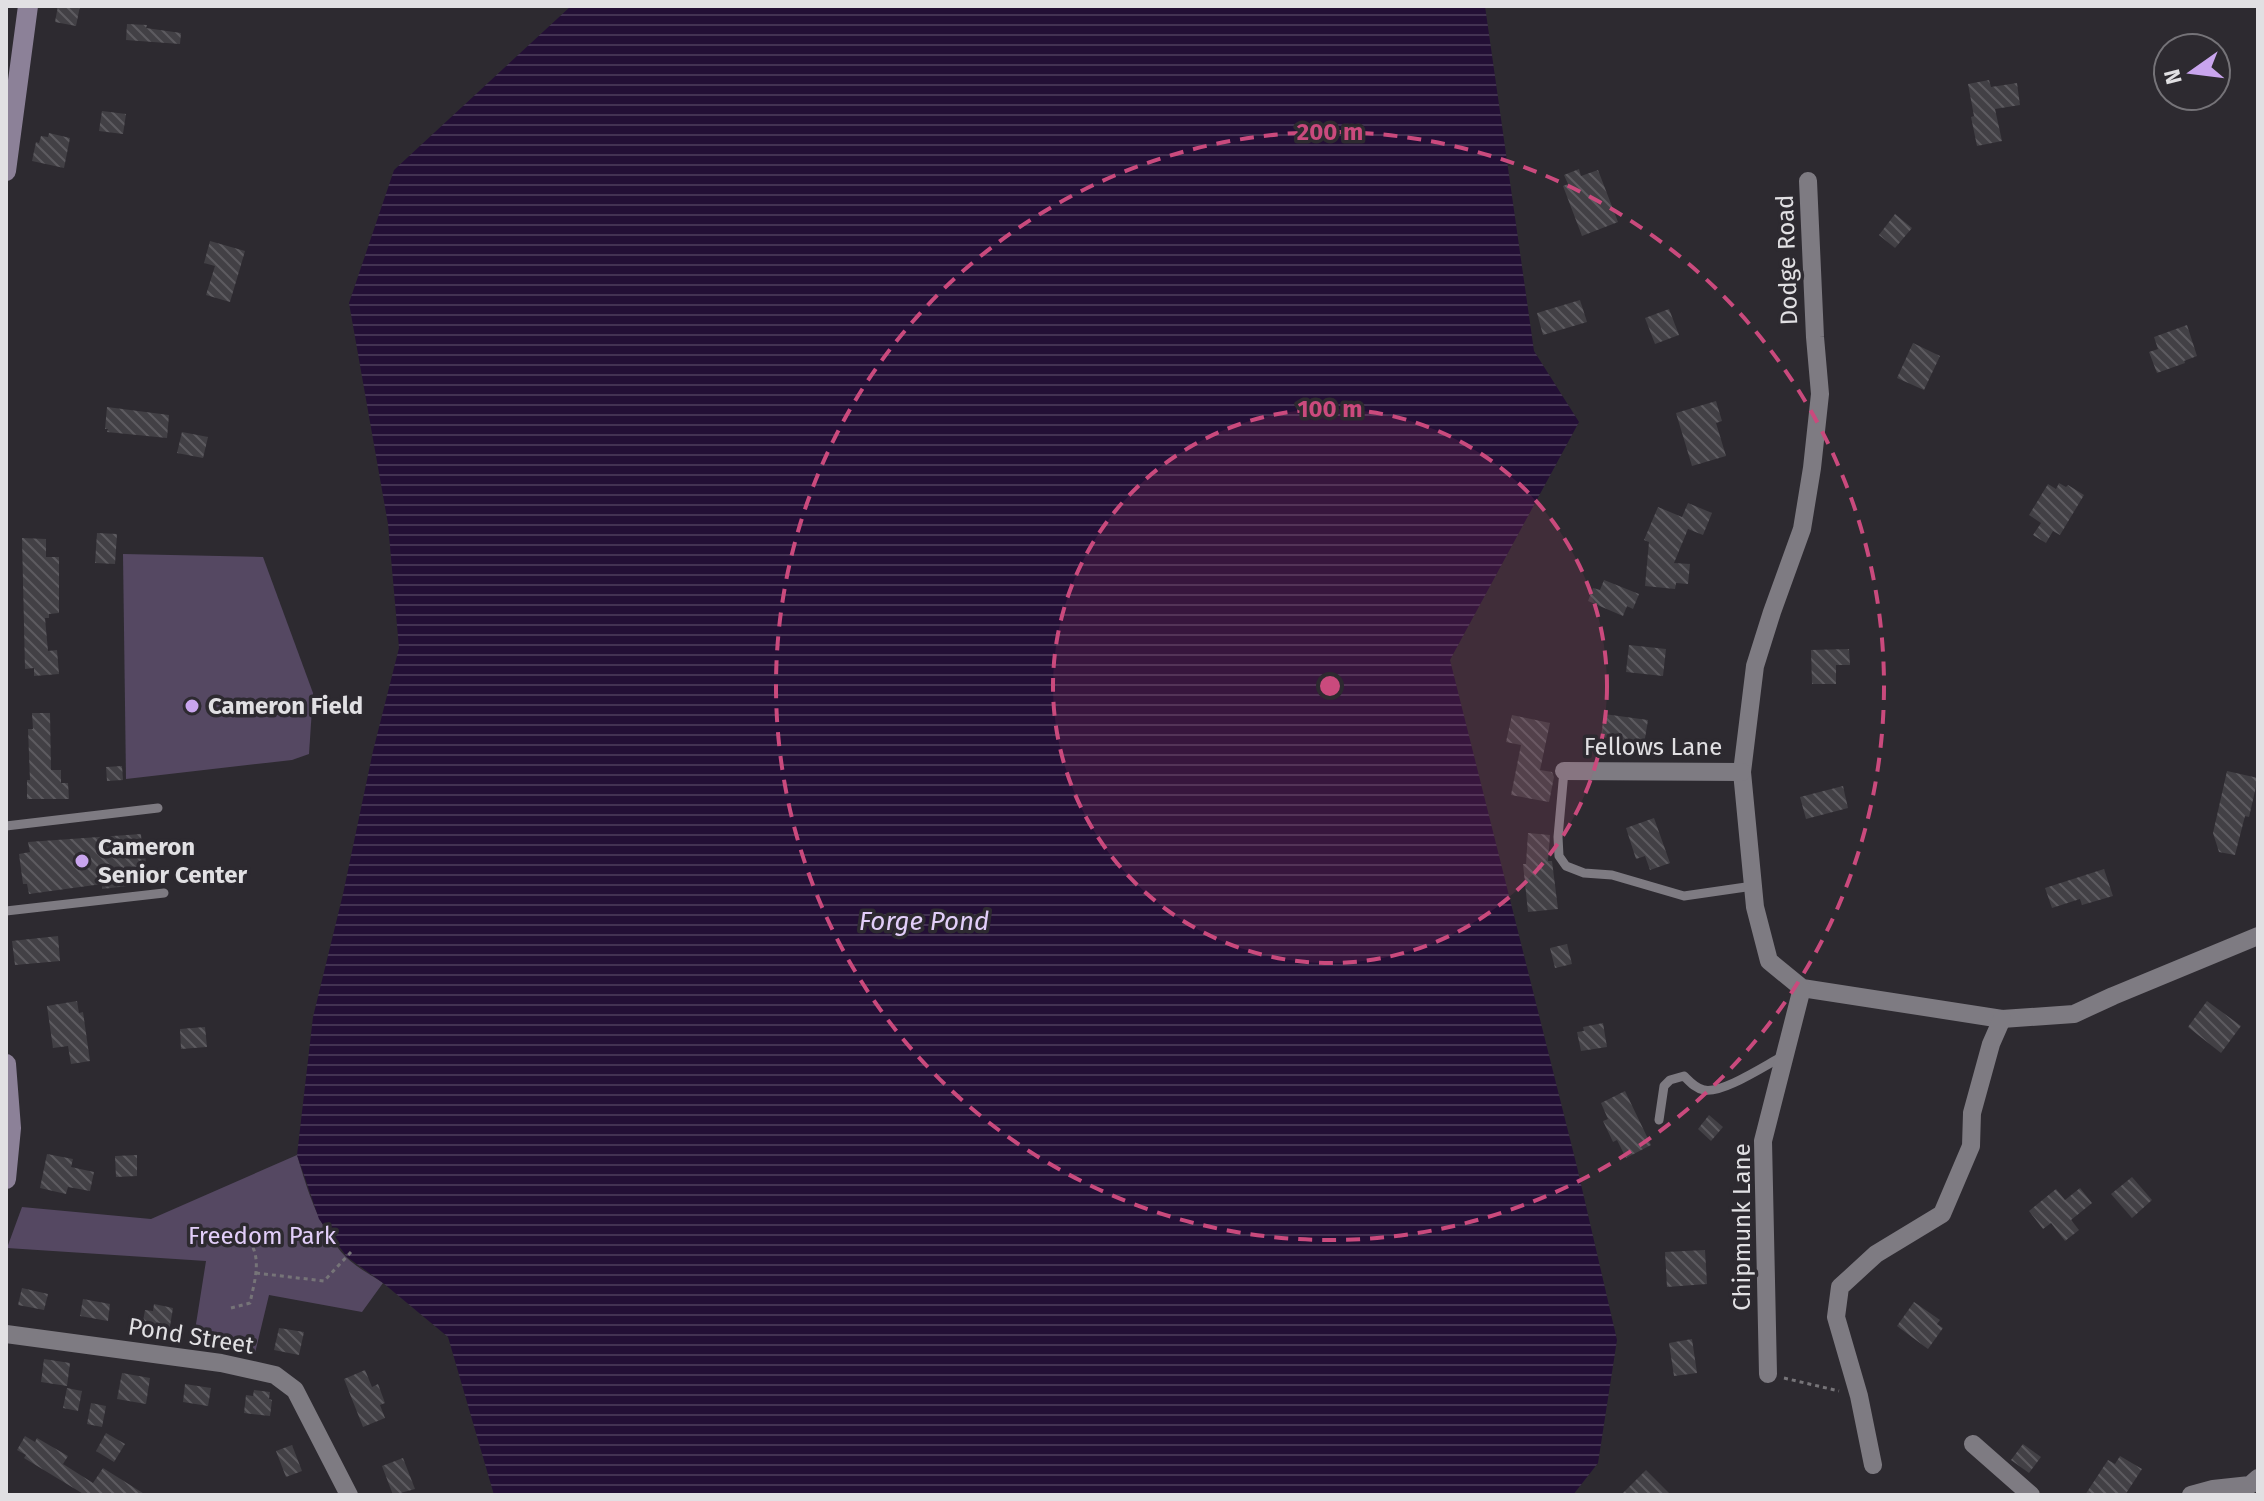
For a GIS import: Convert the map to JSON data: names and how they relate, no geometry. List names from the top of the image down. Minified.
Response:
{"streets":{"street":["Dodge Road","Fellows Lane","Chipmunk Lane","Pond Street"]},"crossings":[["Dodge Road","Fellows Lane"],["Dodge Road","Chipmunk Lane"]],"water":["Forge Pond"],"parks":["Freedom Park"],"places":["Cameron Field","Cameron Senior Center"],"north":"left","rings":["200 m","100 m"]}
